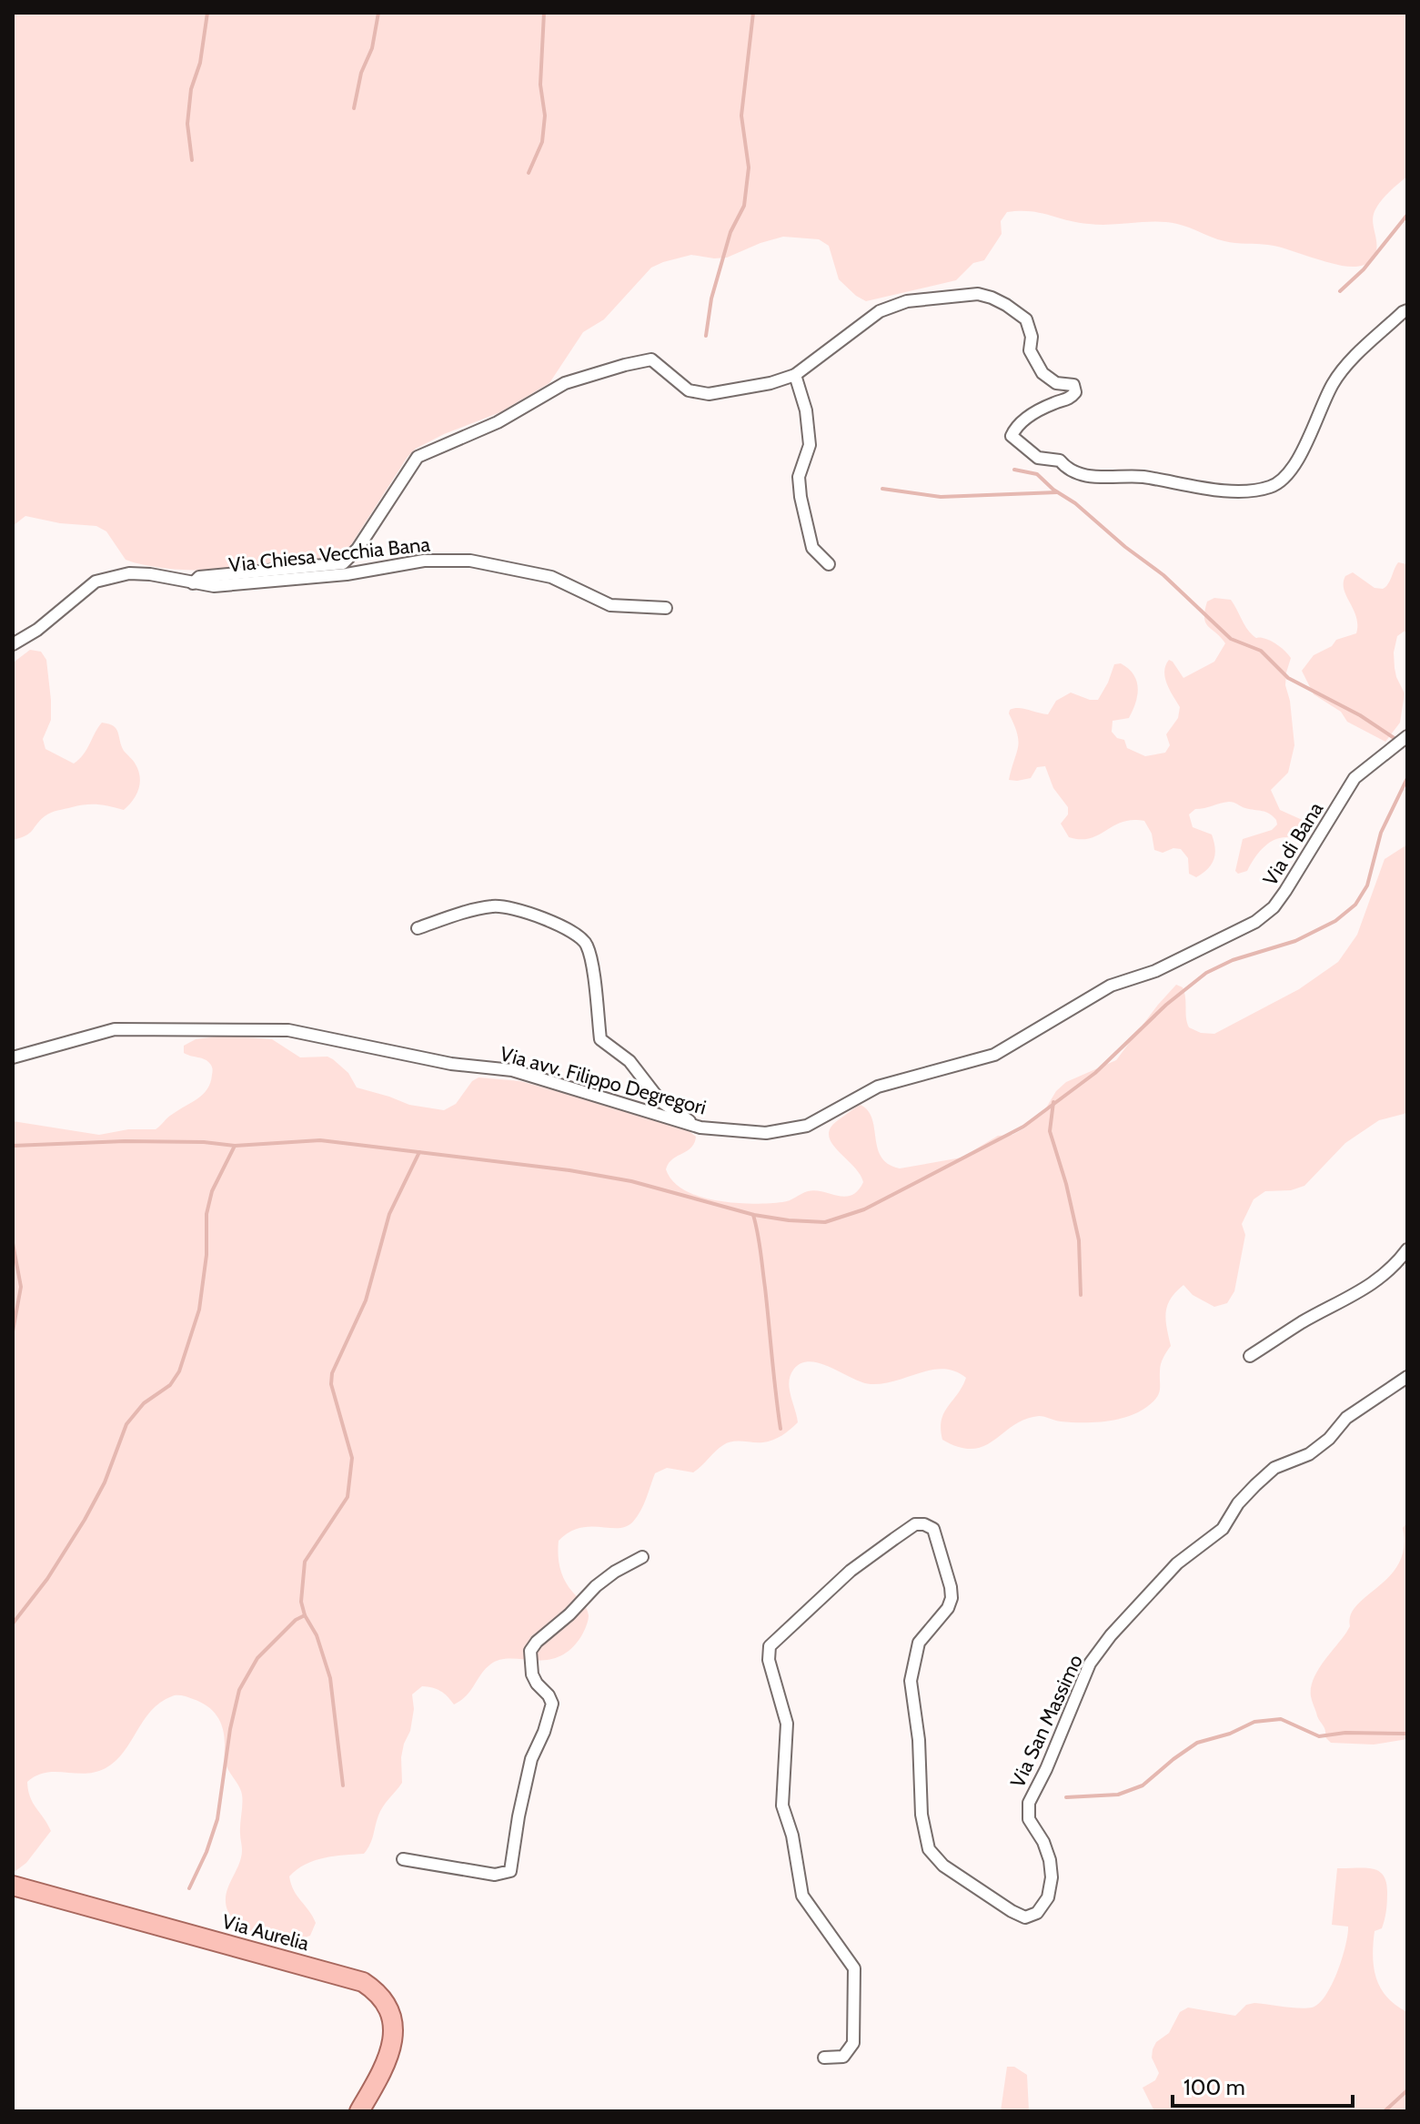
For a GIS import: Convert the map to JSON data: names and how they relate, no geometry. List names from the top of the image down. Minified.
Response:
{"streets":{"main road":["Via Aurelia"],"street":["Via Chiesa Vecchia Bana","Via di Bana","Via avv. Filippo Degregori","Via San Massimo"]},"crossings":[["Via di Bana","Via avv. Filippo Degregori"]],"scale_bar":"100 m"}
